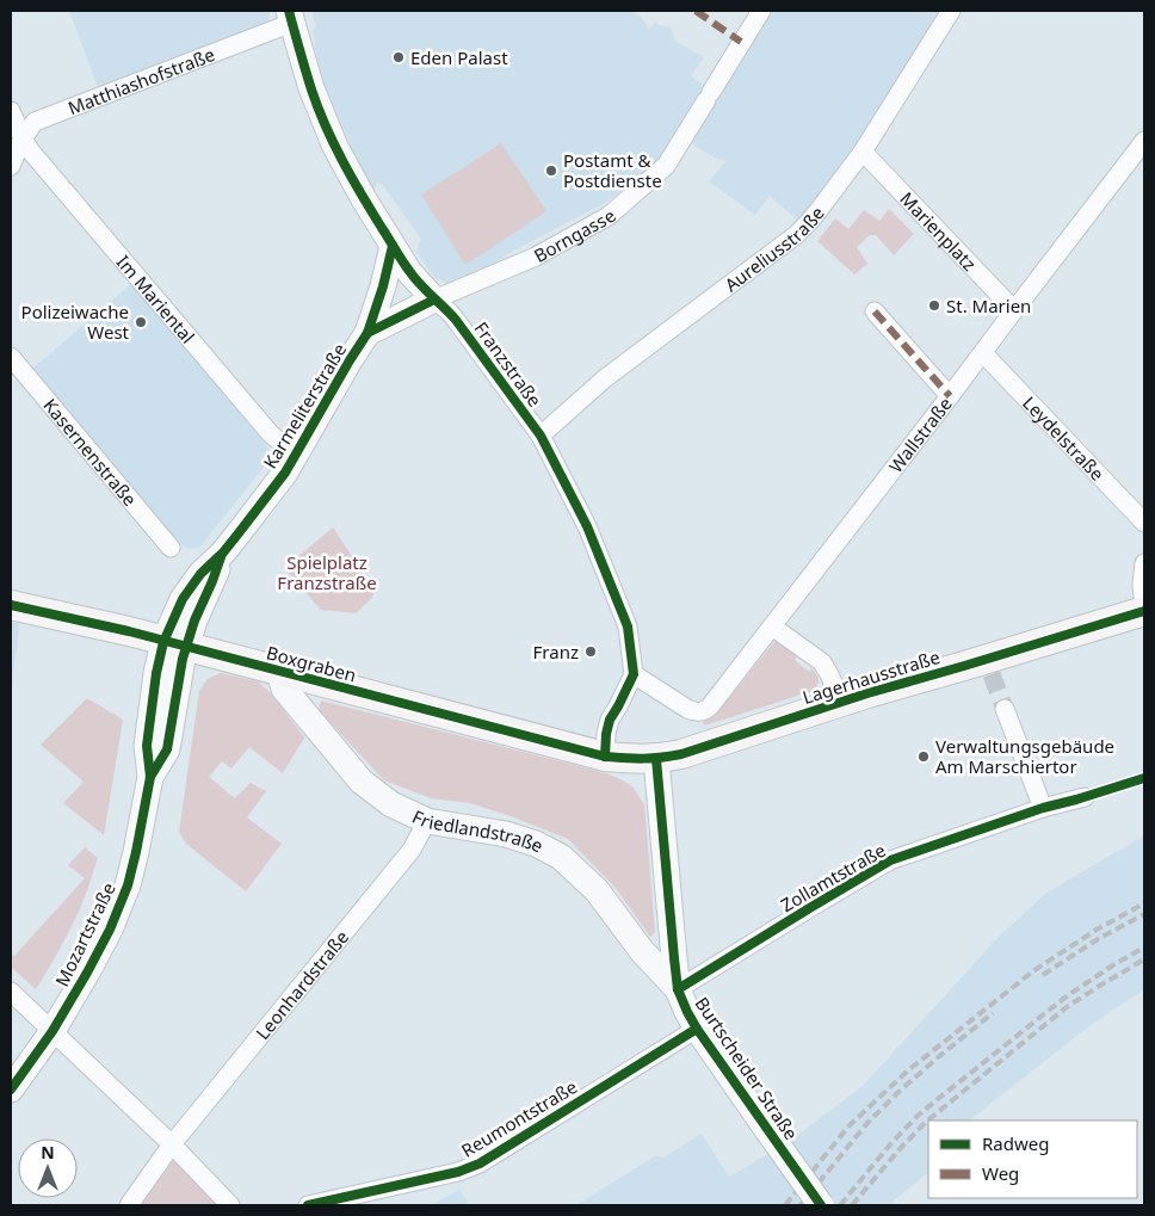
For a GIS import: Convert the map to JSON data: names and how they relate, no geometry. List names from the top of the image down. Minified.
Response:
{"streets":{"main road":["Franzstraße","Karmeliterstraße","Boxgraben","Lagerhausstraße","Friedlandstraße","Mozartstraße","Burtscheider Straße"],"street":["Matthiashofstraße","Marienplatz","Borngasse","Aureliusstraße","Im Mariental","Wallstraße","Leydelstraße","Kasernenstraße","Zollamtstraße","Leonhardstraße","Reumontstraße"]},"crossings":[["Matthiashofstraße","Im Mariental"],["Matthiashofstraße","Franzstraße"],["Marienplatz","Aureliusstraße"],["Marienplatz","Wallstraße"],["Borngasse","Franzstraße"],["Borngasse","Karmeliterstraße"],["Aureliusstraße","Franzstraße"],["Im Mariental","Karmeliterstraße"],["Franzstraße","Karmeliterstraße"],["Franzstraße","Wallstraße"],["Karmeliterstraße","Boxgraben"],["Karmeliterstraße","Mozartstraße"],["Wallstraße","Leydelstraße"],["Wallstraße","Lagerhausstraße"],["Boxgraben","Lagerhausstraße"],["Boxgraben","Friedlandstraße"],["Boxgraben","Mozartstraße"],["Lagerhausstraße","Burtscheider Straße"],["Friedlandstraße","Zollamtstraße"],["Friedlandstraße","Leonhardstraße"],["Friedlandstraße","Burtscheider Straße"],["Zollamtstraße","Burtscheider Straße"],["Burtscheider Straße","Reumontstraße"]],"parks":["Spielplatz Franzstraße"],"places":["Eden Palast","Postamt & Postdienste","St. Marien","Polizeiwache West","Franz","Verwaltungsgebäude Am Marschiertor"],"legend":["Radweg","Weg"],"north":"top"}
